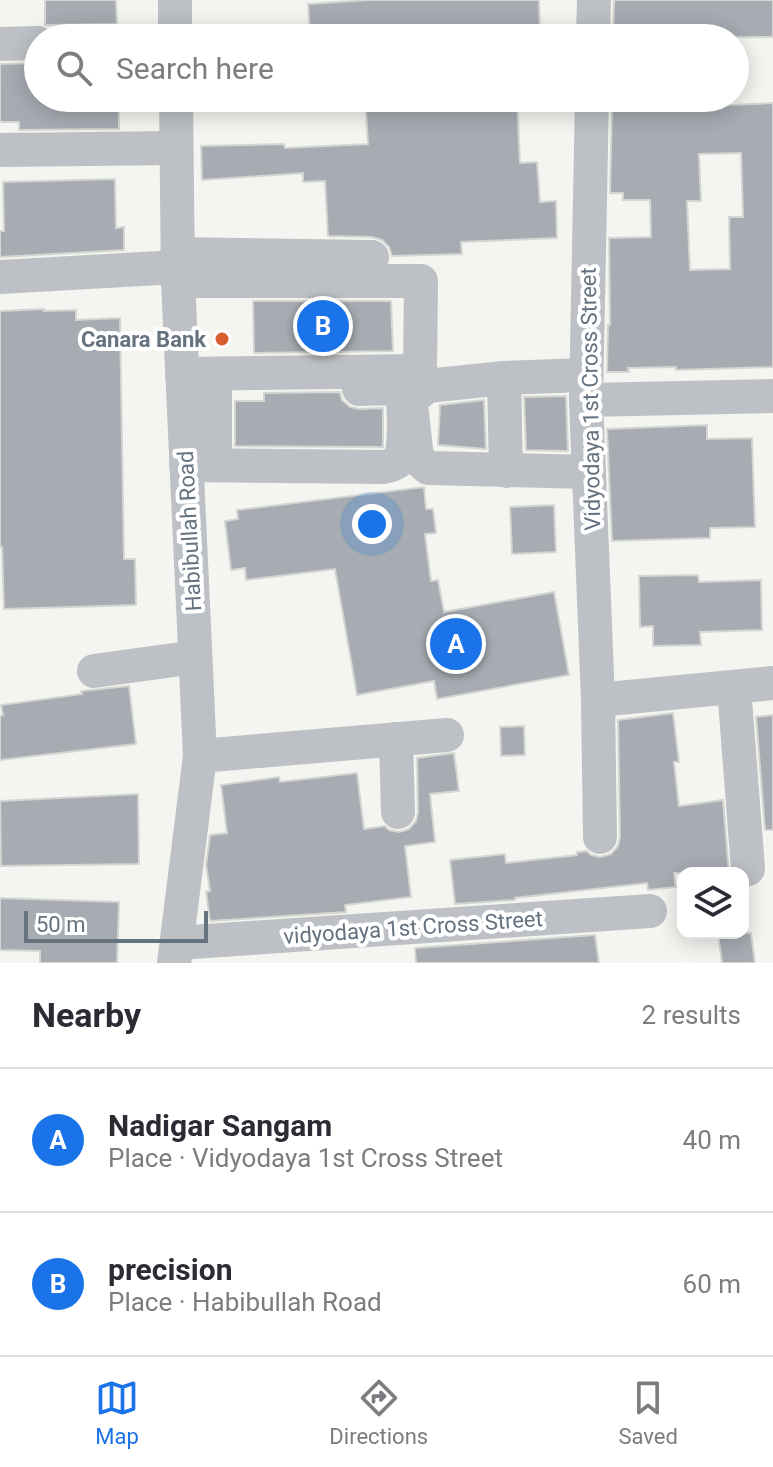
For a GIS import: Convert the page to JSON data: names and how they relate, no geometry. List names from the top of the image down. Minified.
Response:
{"streets":{"street":["Vidyodaya 1st Cross Street","Habibullah Road","vidyodaya 1st Cross Street"]},"crossings":[["Habibullah Road","vidyodaya 1st Cross Street"]],"places":["Canara Bank"],"scale_bar":"50 m","page":{"search":"Search here","pins":["B","A"],"scale":"50 m","heading":["Nearby","2 results"],"list":[{"mark":"A","name":"Nadigar Sangam","note":"Place · Vidyodaya 1st Cross Street","value":"40 m"},{"mark":"B","name":"precision","note":"Place · Habibullah Road","value":"60 m"}],"nav":["Map","Directions","Saved"]}}
